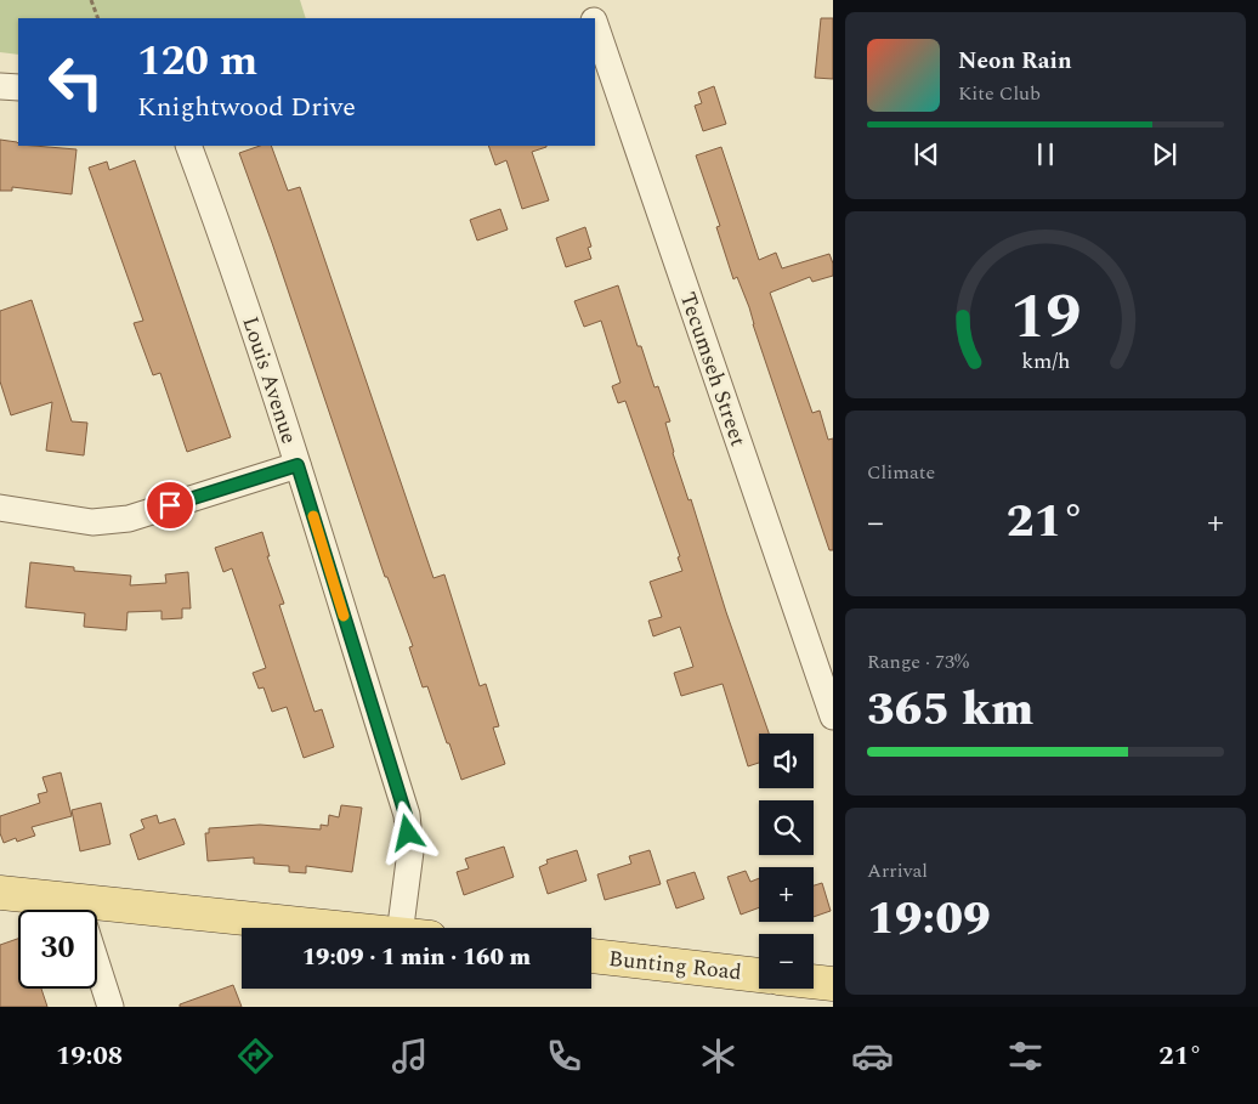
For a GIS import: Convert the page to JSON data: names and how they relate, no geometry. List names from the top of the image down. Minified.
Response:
{"streets":{"main road":["Bunting Road"],"street":["Tecumseh Street","Louis Avenue"]},"page":{"turn":["120 m","Knightwood Drive"],"song":["Neon Rain","Kite Club"],"tile":["Climate",["Range · 73%","365 km"],["Arrival","19:09"]],"heat":["−","21°","+"],"map_buttons":["+","−"],"limit":"30","trip":"19:09 · 1 min · 160 m","tabs":["19:08","21°"],"gauge":["19","km/h"]}}
